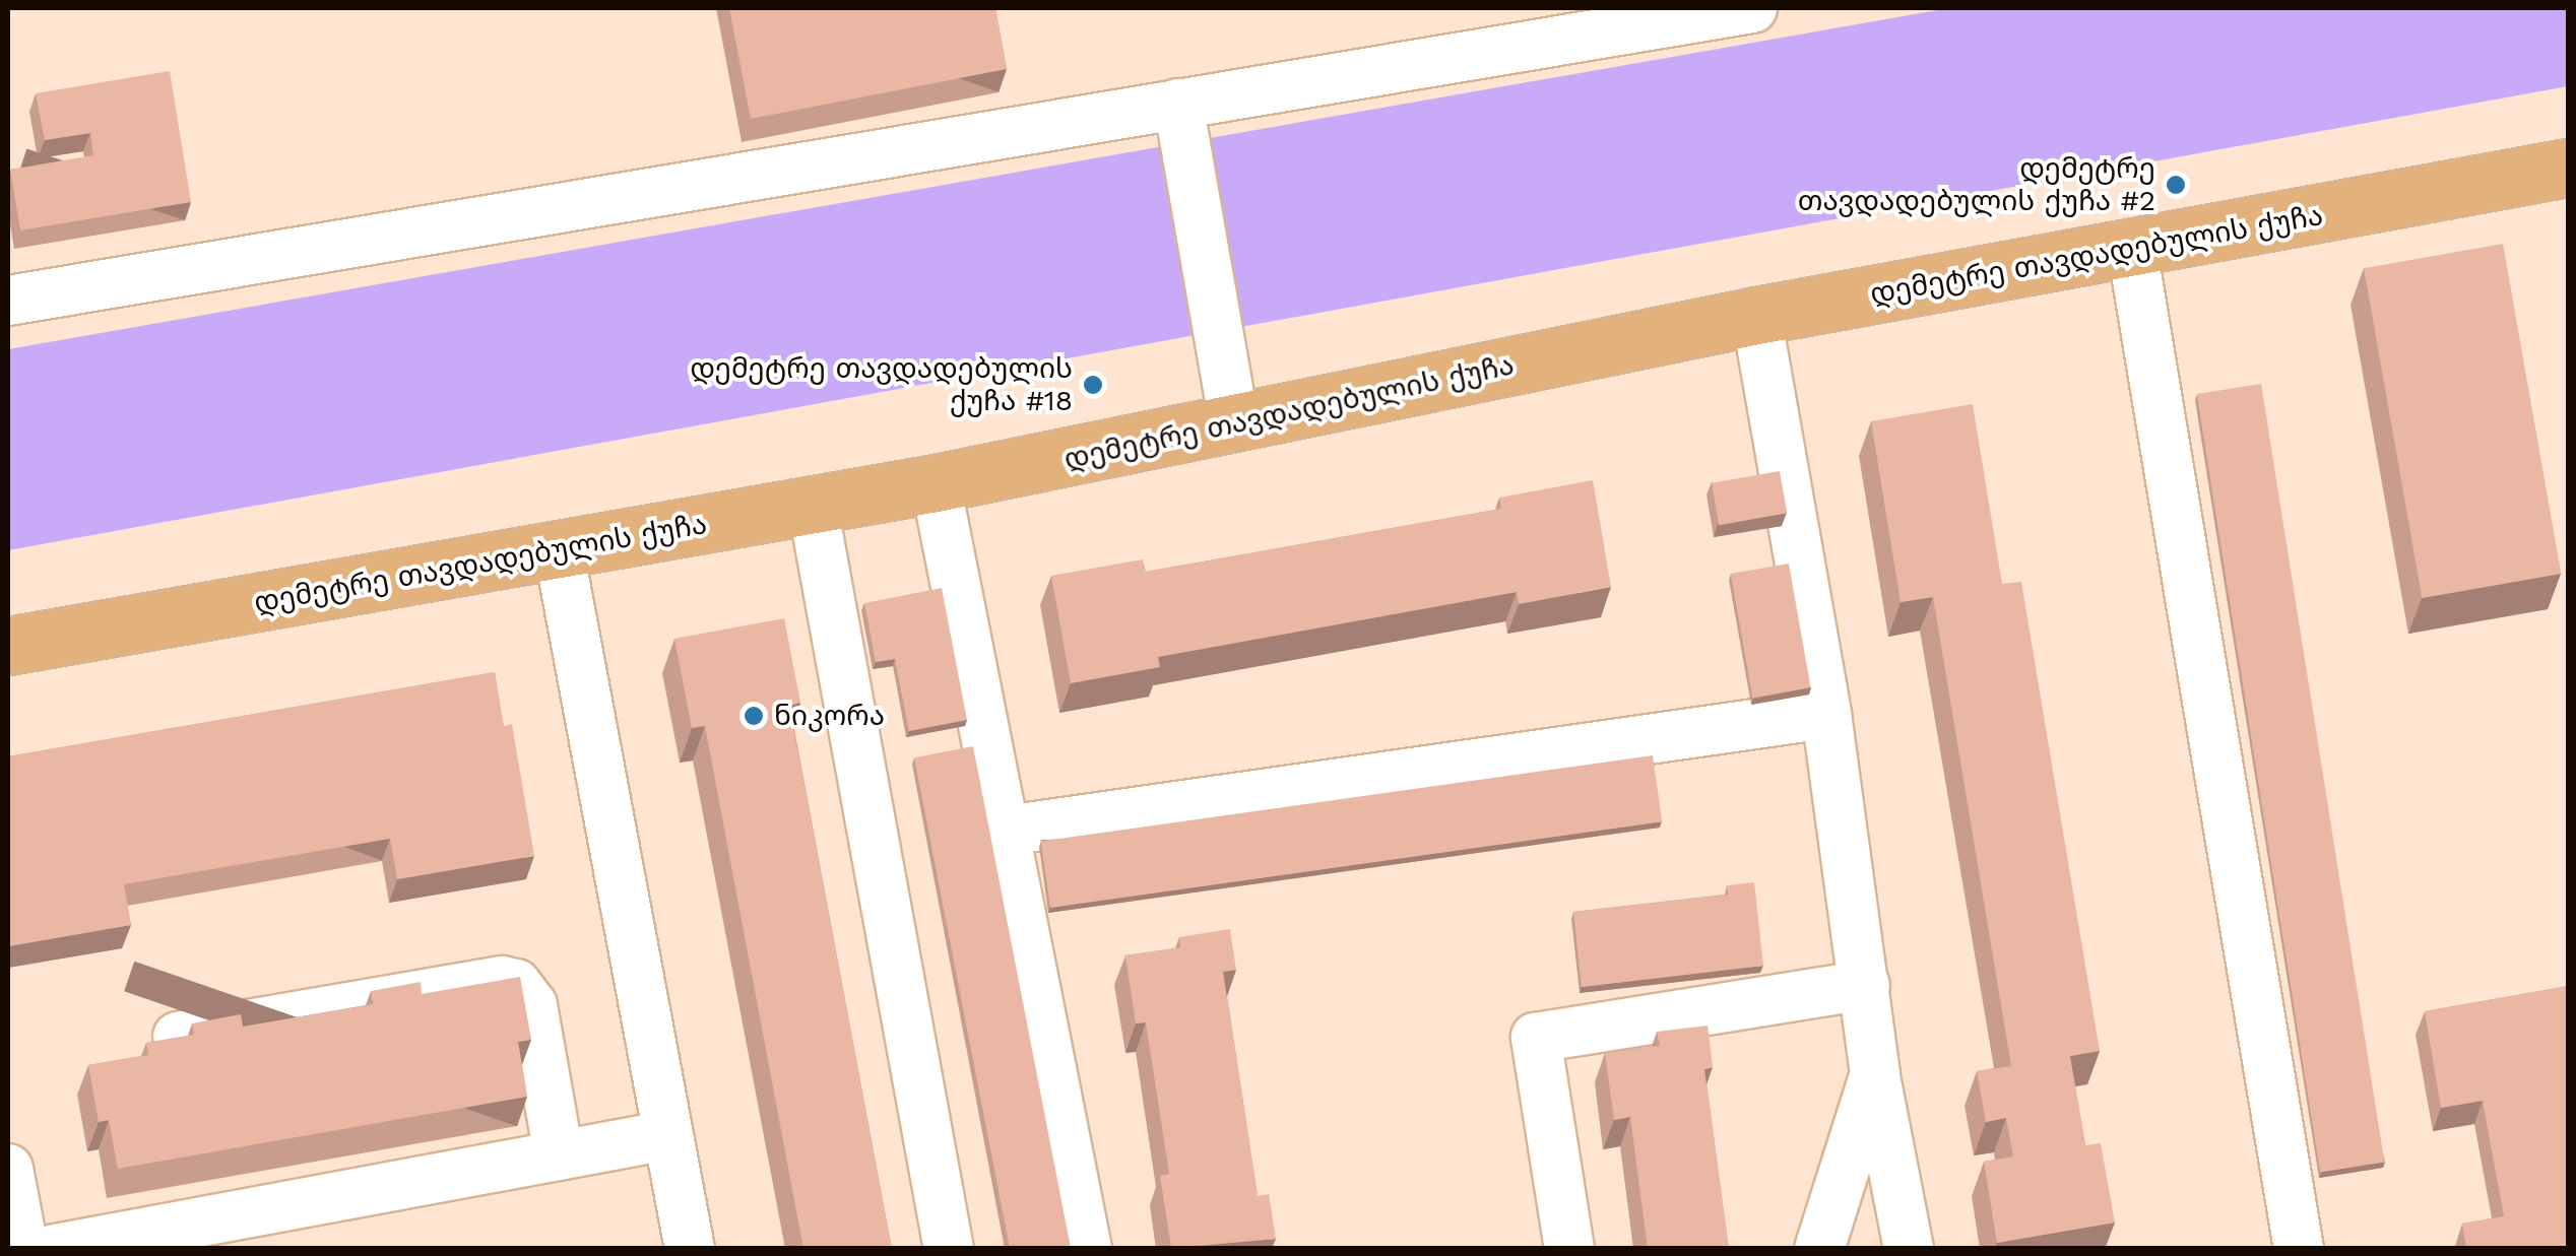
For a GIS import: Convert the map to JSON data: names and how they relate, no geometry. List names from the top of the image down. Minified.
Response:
{"streets":{"main road":["დემეტრე თავდადებულის ქუჩა"]},"places":["დემეტრე თავდადებულის ქუჩა #2","დემეტრე თავდადებულის ქუჩა #18","ნიკორა"]}
